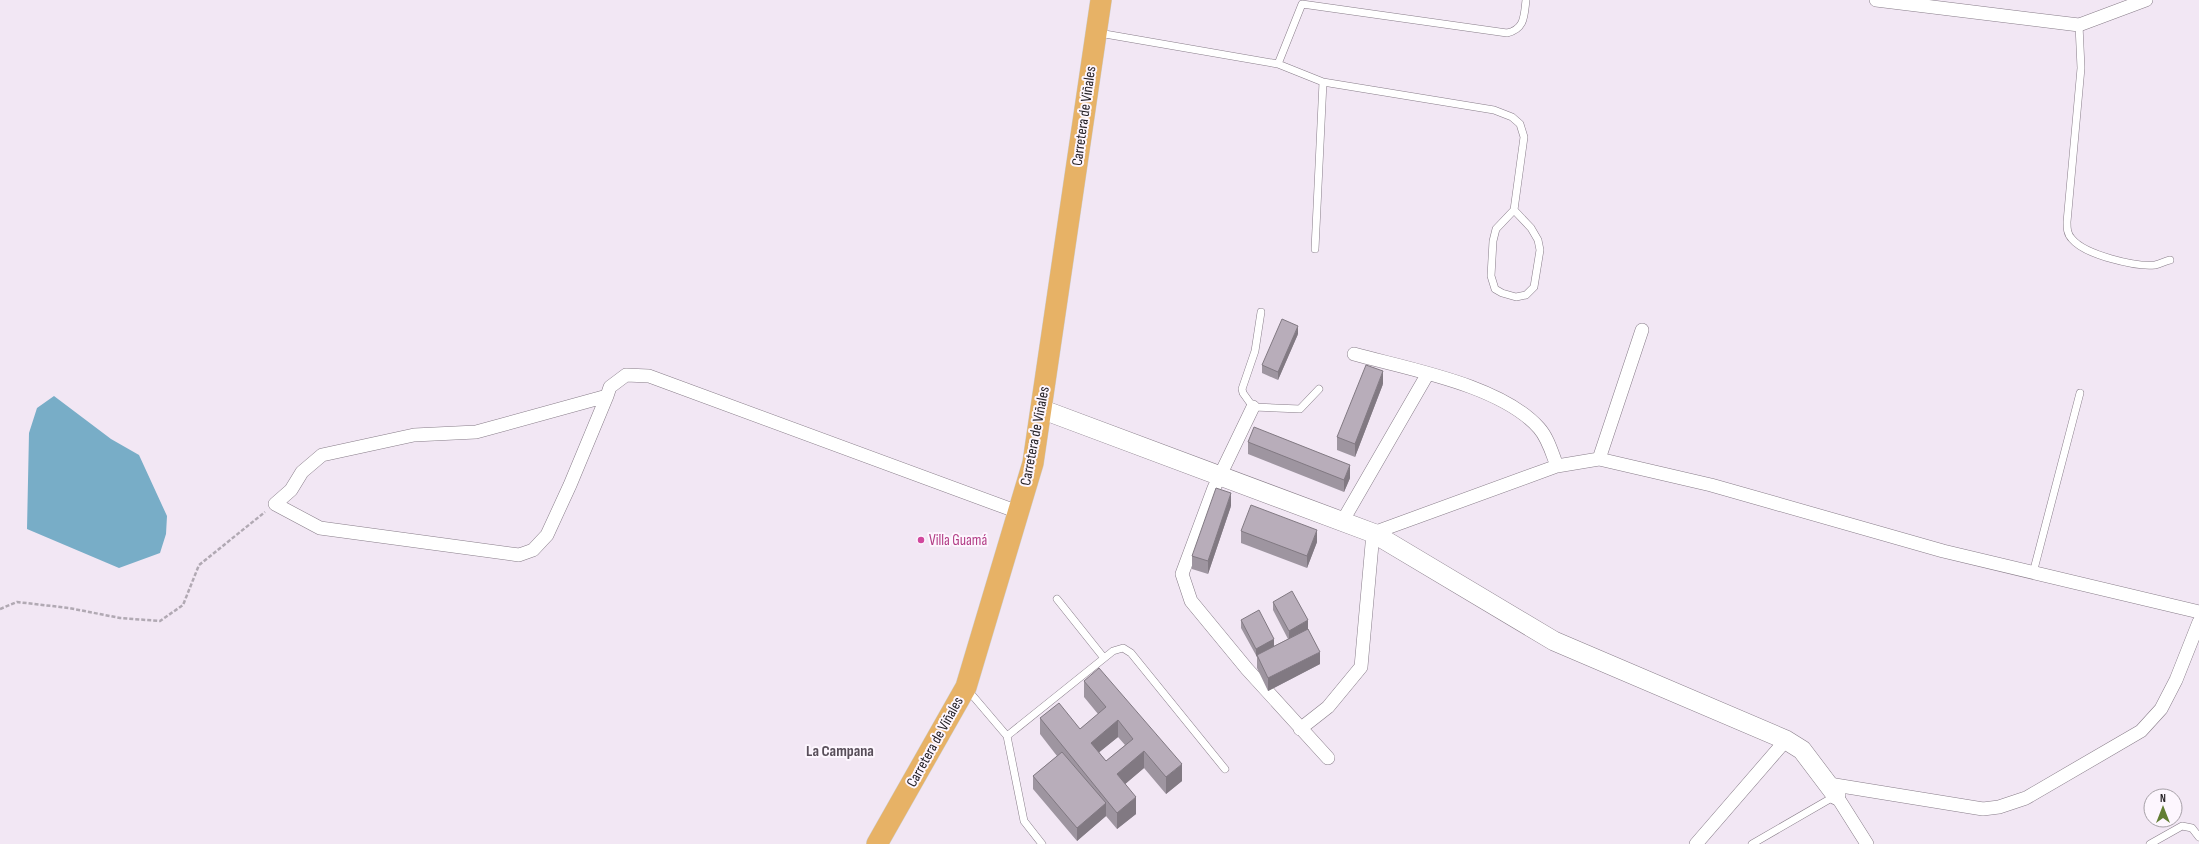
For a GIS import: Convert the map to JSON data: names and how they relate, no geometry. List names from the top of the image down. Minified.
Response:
{"streets":{"main road":["Carretera de Viñales"]},"districts":["La Campana"],"places":["Villa Guamá"],"north":"top"}
